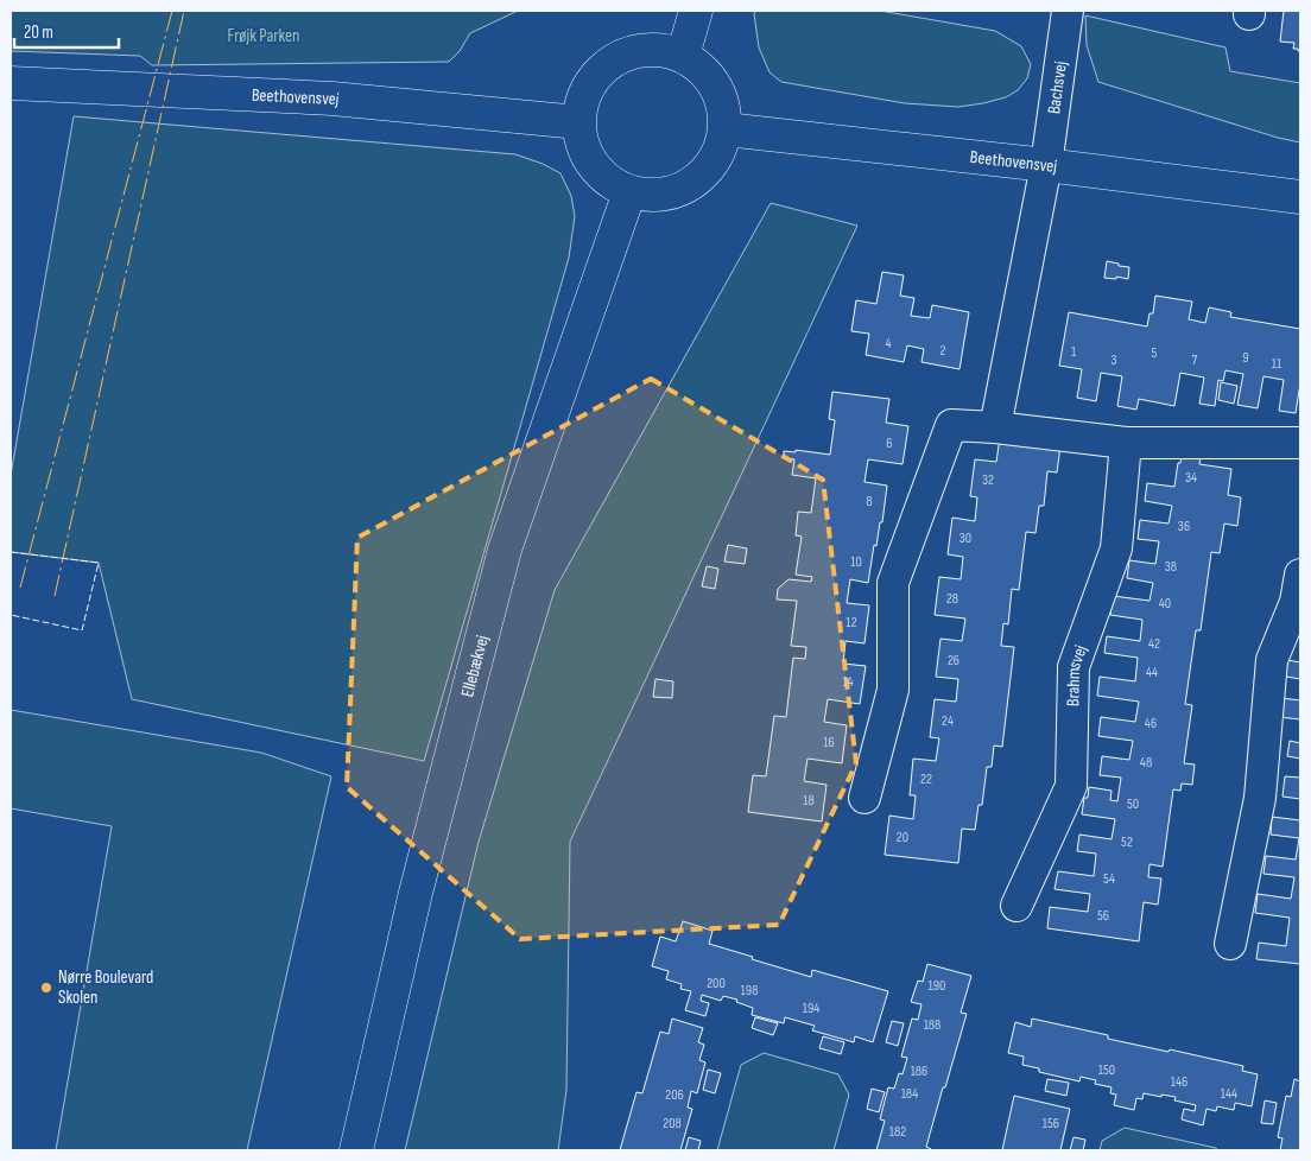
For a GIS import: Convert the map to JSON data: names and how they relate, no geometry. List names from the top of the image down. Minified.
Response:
{"streets":{"street":["Bachsvej","Beethovensvej","Ellebækvej","Brahmsvej"]},"crossings":[["Bachsvej","Beethovensvej"],["Beethovensvej","Ellebækvej"]],"parks":["Frøjk Parken"],"places":["Nørre Boulevard Skolen"],"house_numbers":["4","2","1","5","9","3","7","11","6","34","32","8","36","30","10","38","28","40","12","42","26","44","14","24","46","16","48","22","18","50","20","52","54","56","200","190","198","194","188","150","186","146","184","144","206","208","156","182"],"scale_bar":"20 m"}
